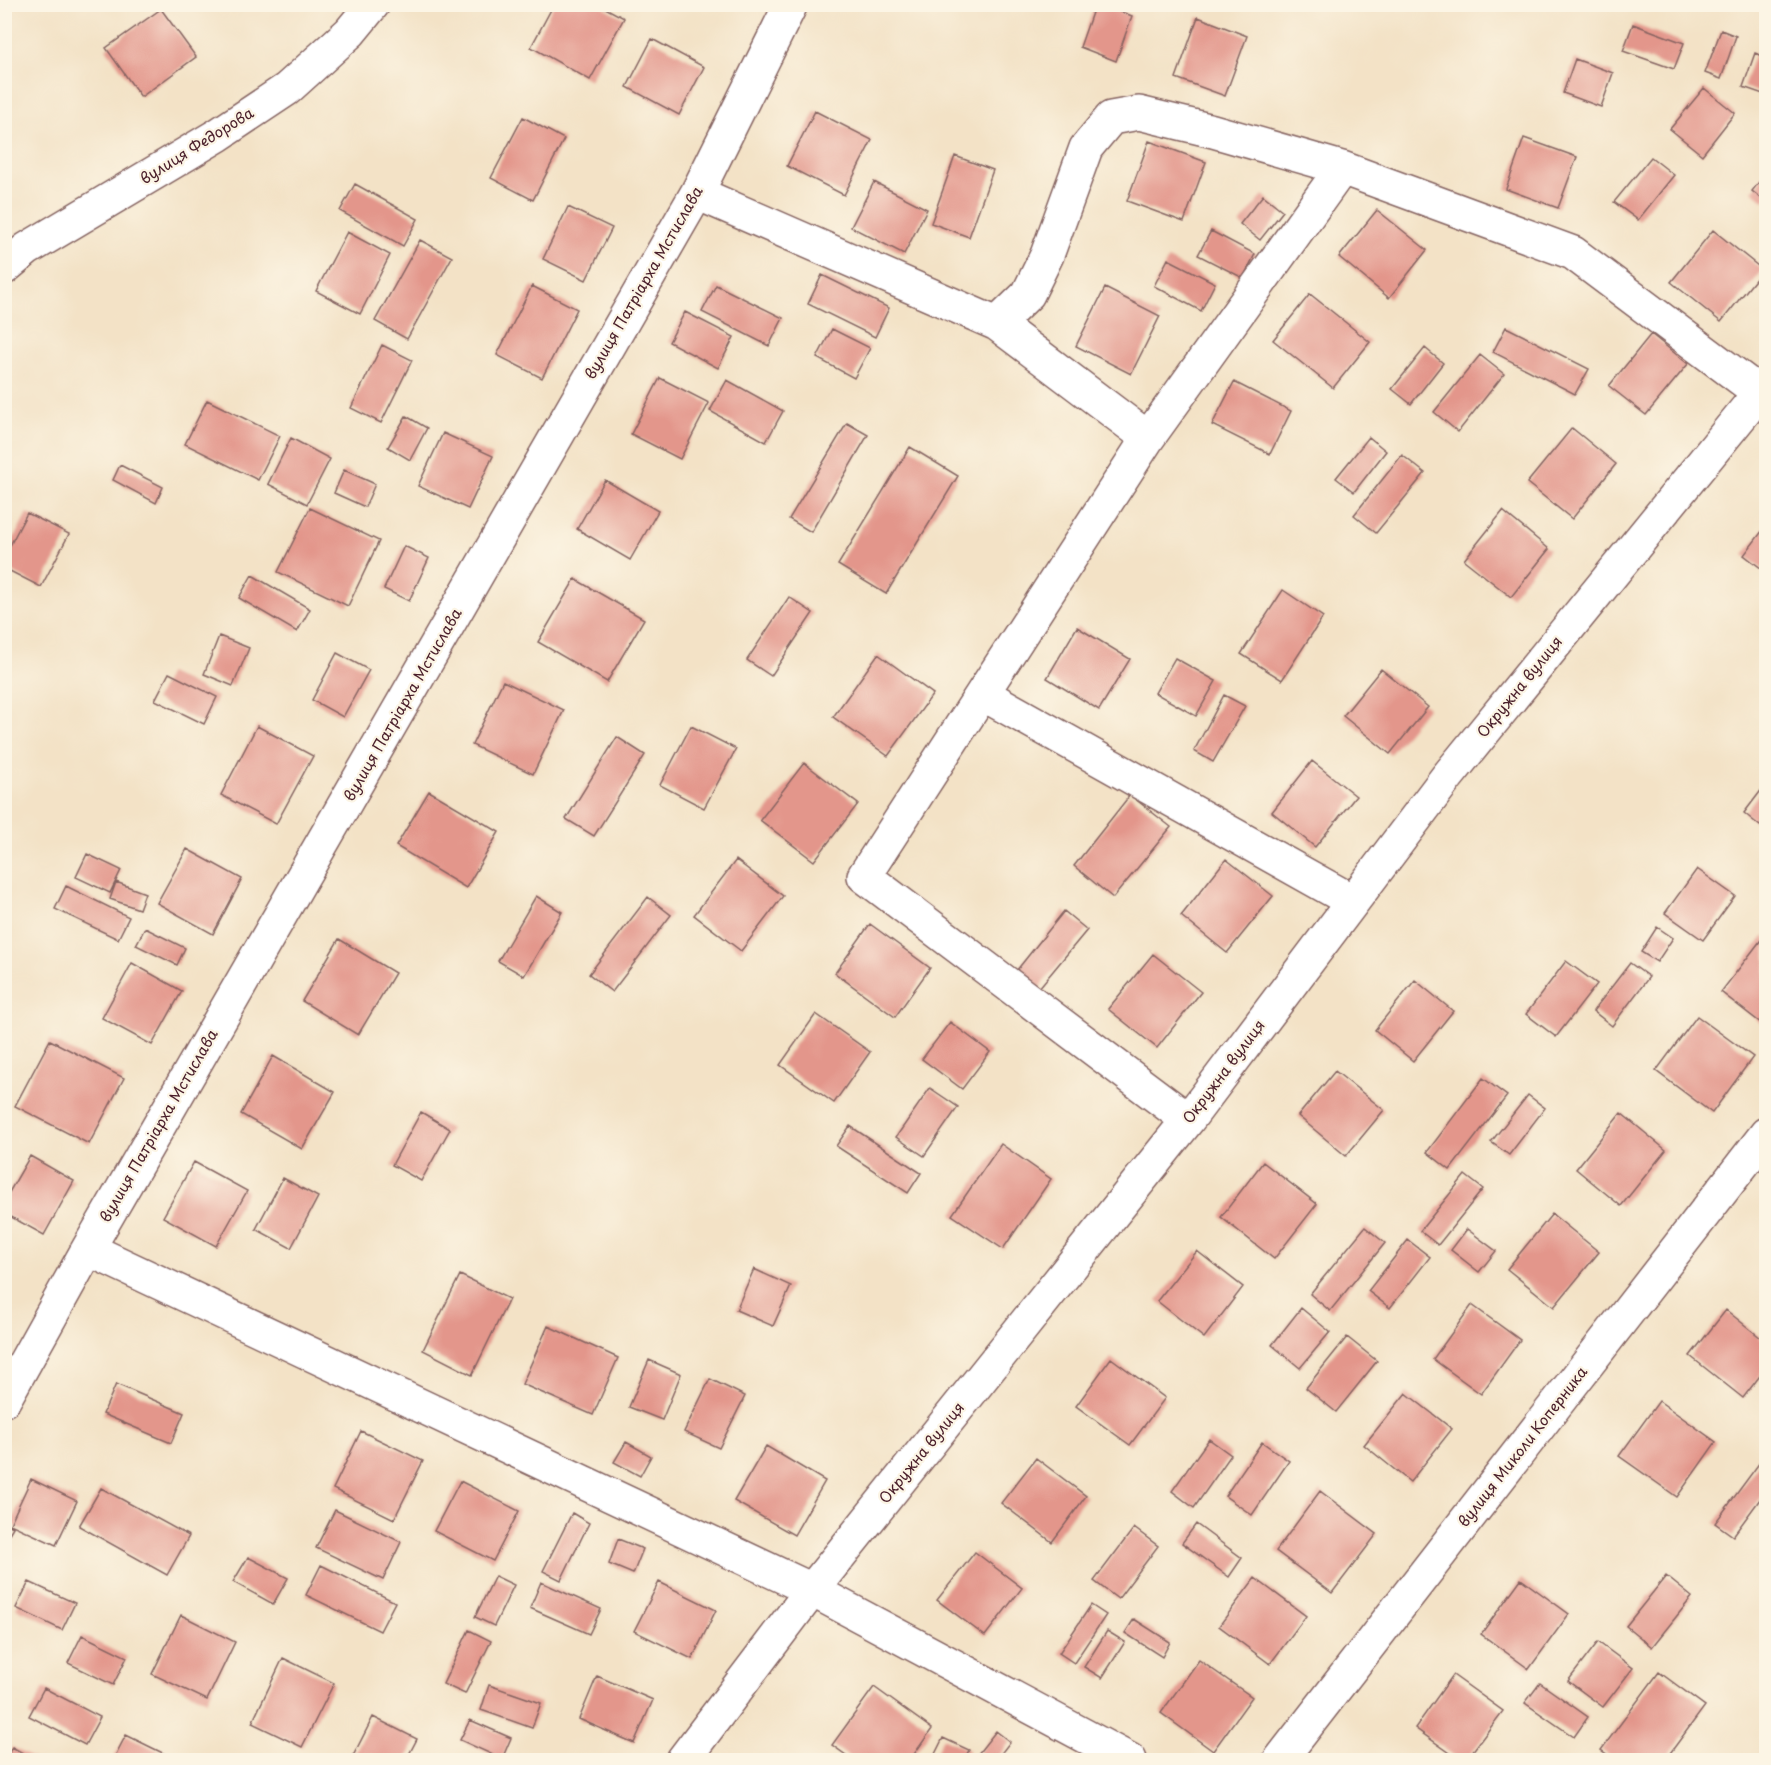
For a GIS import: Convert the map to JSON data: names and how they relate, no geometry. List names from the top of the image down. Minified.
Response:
{"streets":{"street":["вулиця Федорова","вулиця Патріарха Мстислава","Окружна вулиця","вулиця Миколи Коперника"]}}
